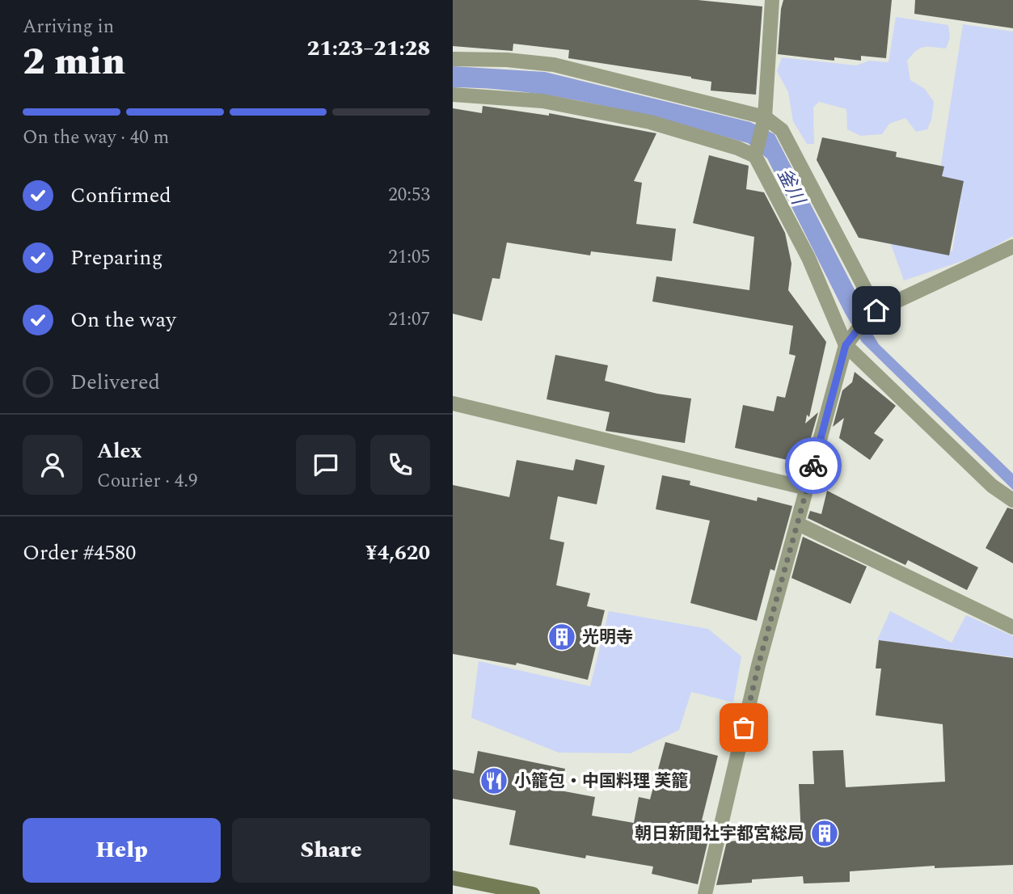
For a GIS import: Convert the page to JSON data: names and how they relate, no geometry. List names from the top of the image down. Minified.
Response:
{"water":["釜川"],"places":{"building":["光明寺","朝日新聞社宇都宮総局"],"restaurant":["小籠包・中国料理 芙籠"]},"page":{"heading":["2 min","Arriving in","21:23–21:28"],"panel":["Alex","Courier · 4.9","Order #4580","¥4,620"],"bar":"On the way · 40 m","list":[["Confirmed","20:53"],["Preparing","21:05"],["On the way","21:07"],"Delivered"],"buttons":["Help","Share"]}}
